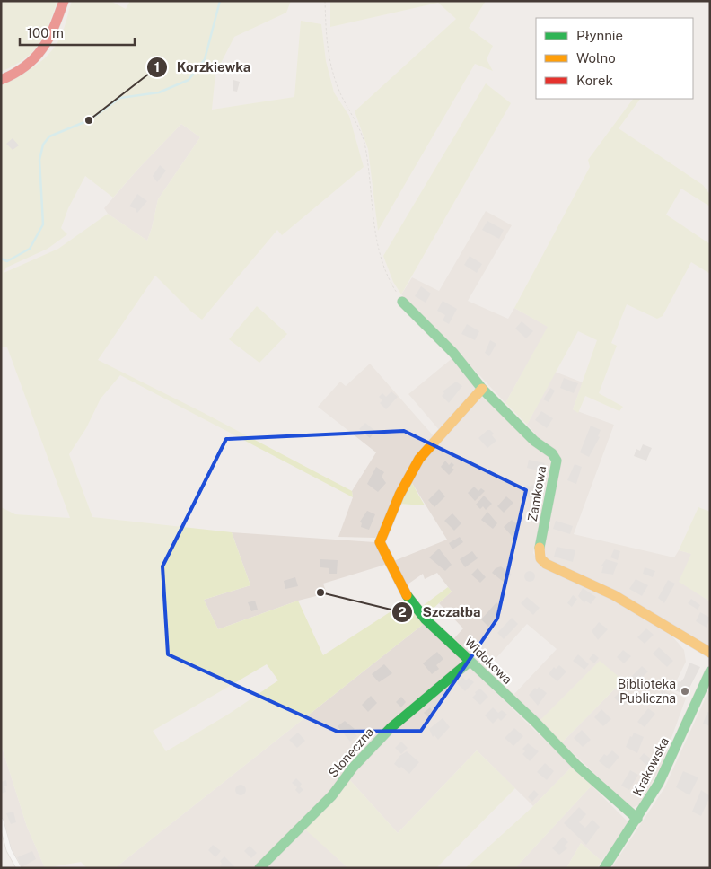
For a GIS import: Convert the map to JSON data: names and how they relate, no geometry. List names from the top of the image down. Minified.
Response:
{"streets":{"street":["Zamkowa","Widokowa","Słoneczna","Krakowska"]},"crossings":[["Zamkowa","Widokowa"],["Widokowa","Słoneczna"],["Widokowa","Krakowska"]],"places":["Korzkiewka","Szczałba","Biblioteka Publiczna"],"legend":["Płynnie","Wolno","Korek"],"scale_bar":"100 m"}
